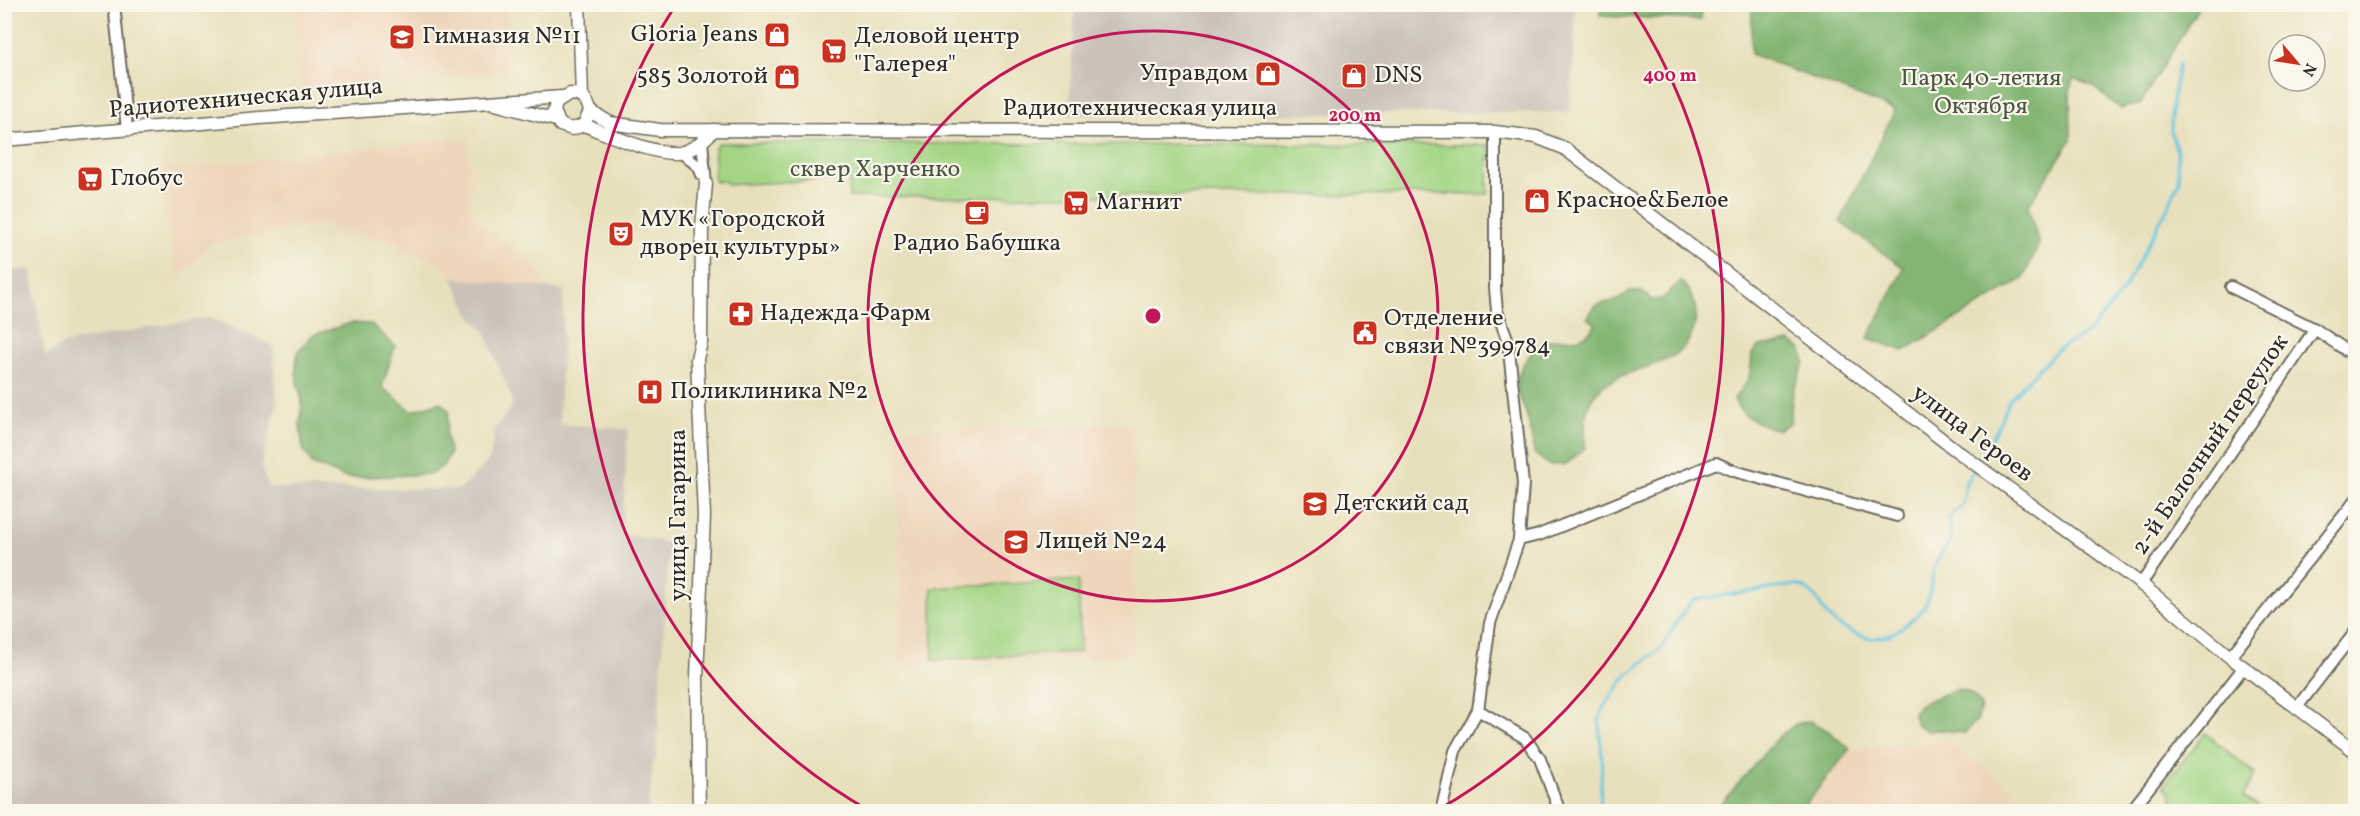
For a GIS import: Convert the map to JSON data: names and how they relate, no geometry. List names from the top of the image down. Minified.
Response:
{"streets":{"street":["Радиотехническая улица","улица Героев","2-й Балочный переулок","улица Гагарина"]},"crossings":[["Радиотехническая улица","улица Героев"],["улица Героев","2-й Балочный переулок"]],"parks":["Парк 40-летия Октября","сквер Харченко"],"places":{"shop":["Gloria Jeans","Управдом","DNS","585 Золотой","Красное&Белое"],"school or university":["Гимназия №11","Детский сад","Лицей №24"],"supermarket":["Деловой центр \"Галерея\"","Глобус","Магнит"],"cafe":["Радио Бабушка"],"theatre":["МУК «Городской дворец культуры»"],"pharmacy":["Надежда-Фарм"],"public building":["Отделение связи №399784"],"hospital":["Поликлиника №2"]},"north":"bottom right","rings":["400 m","200 m"]}
